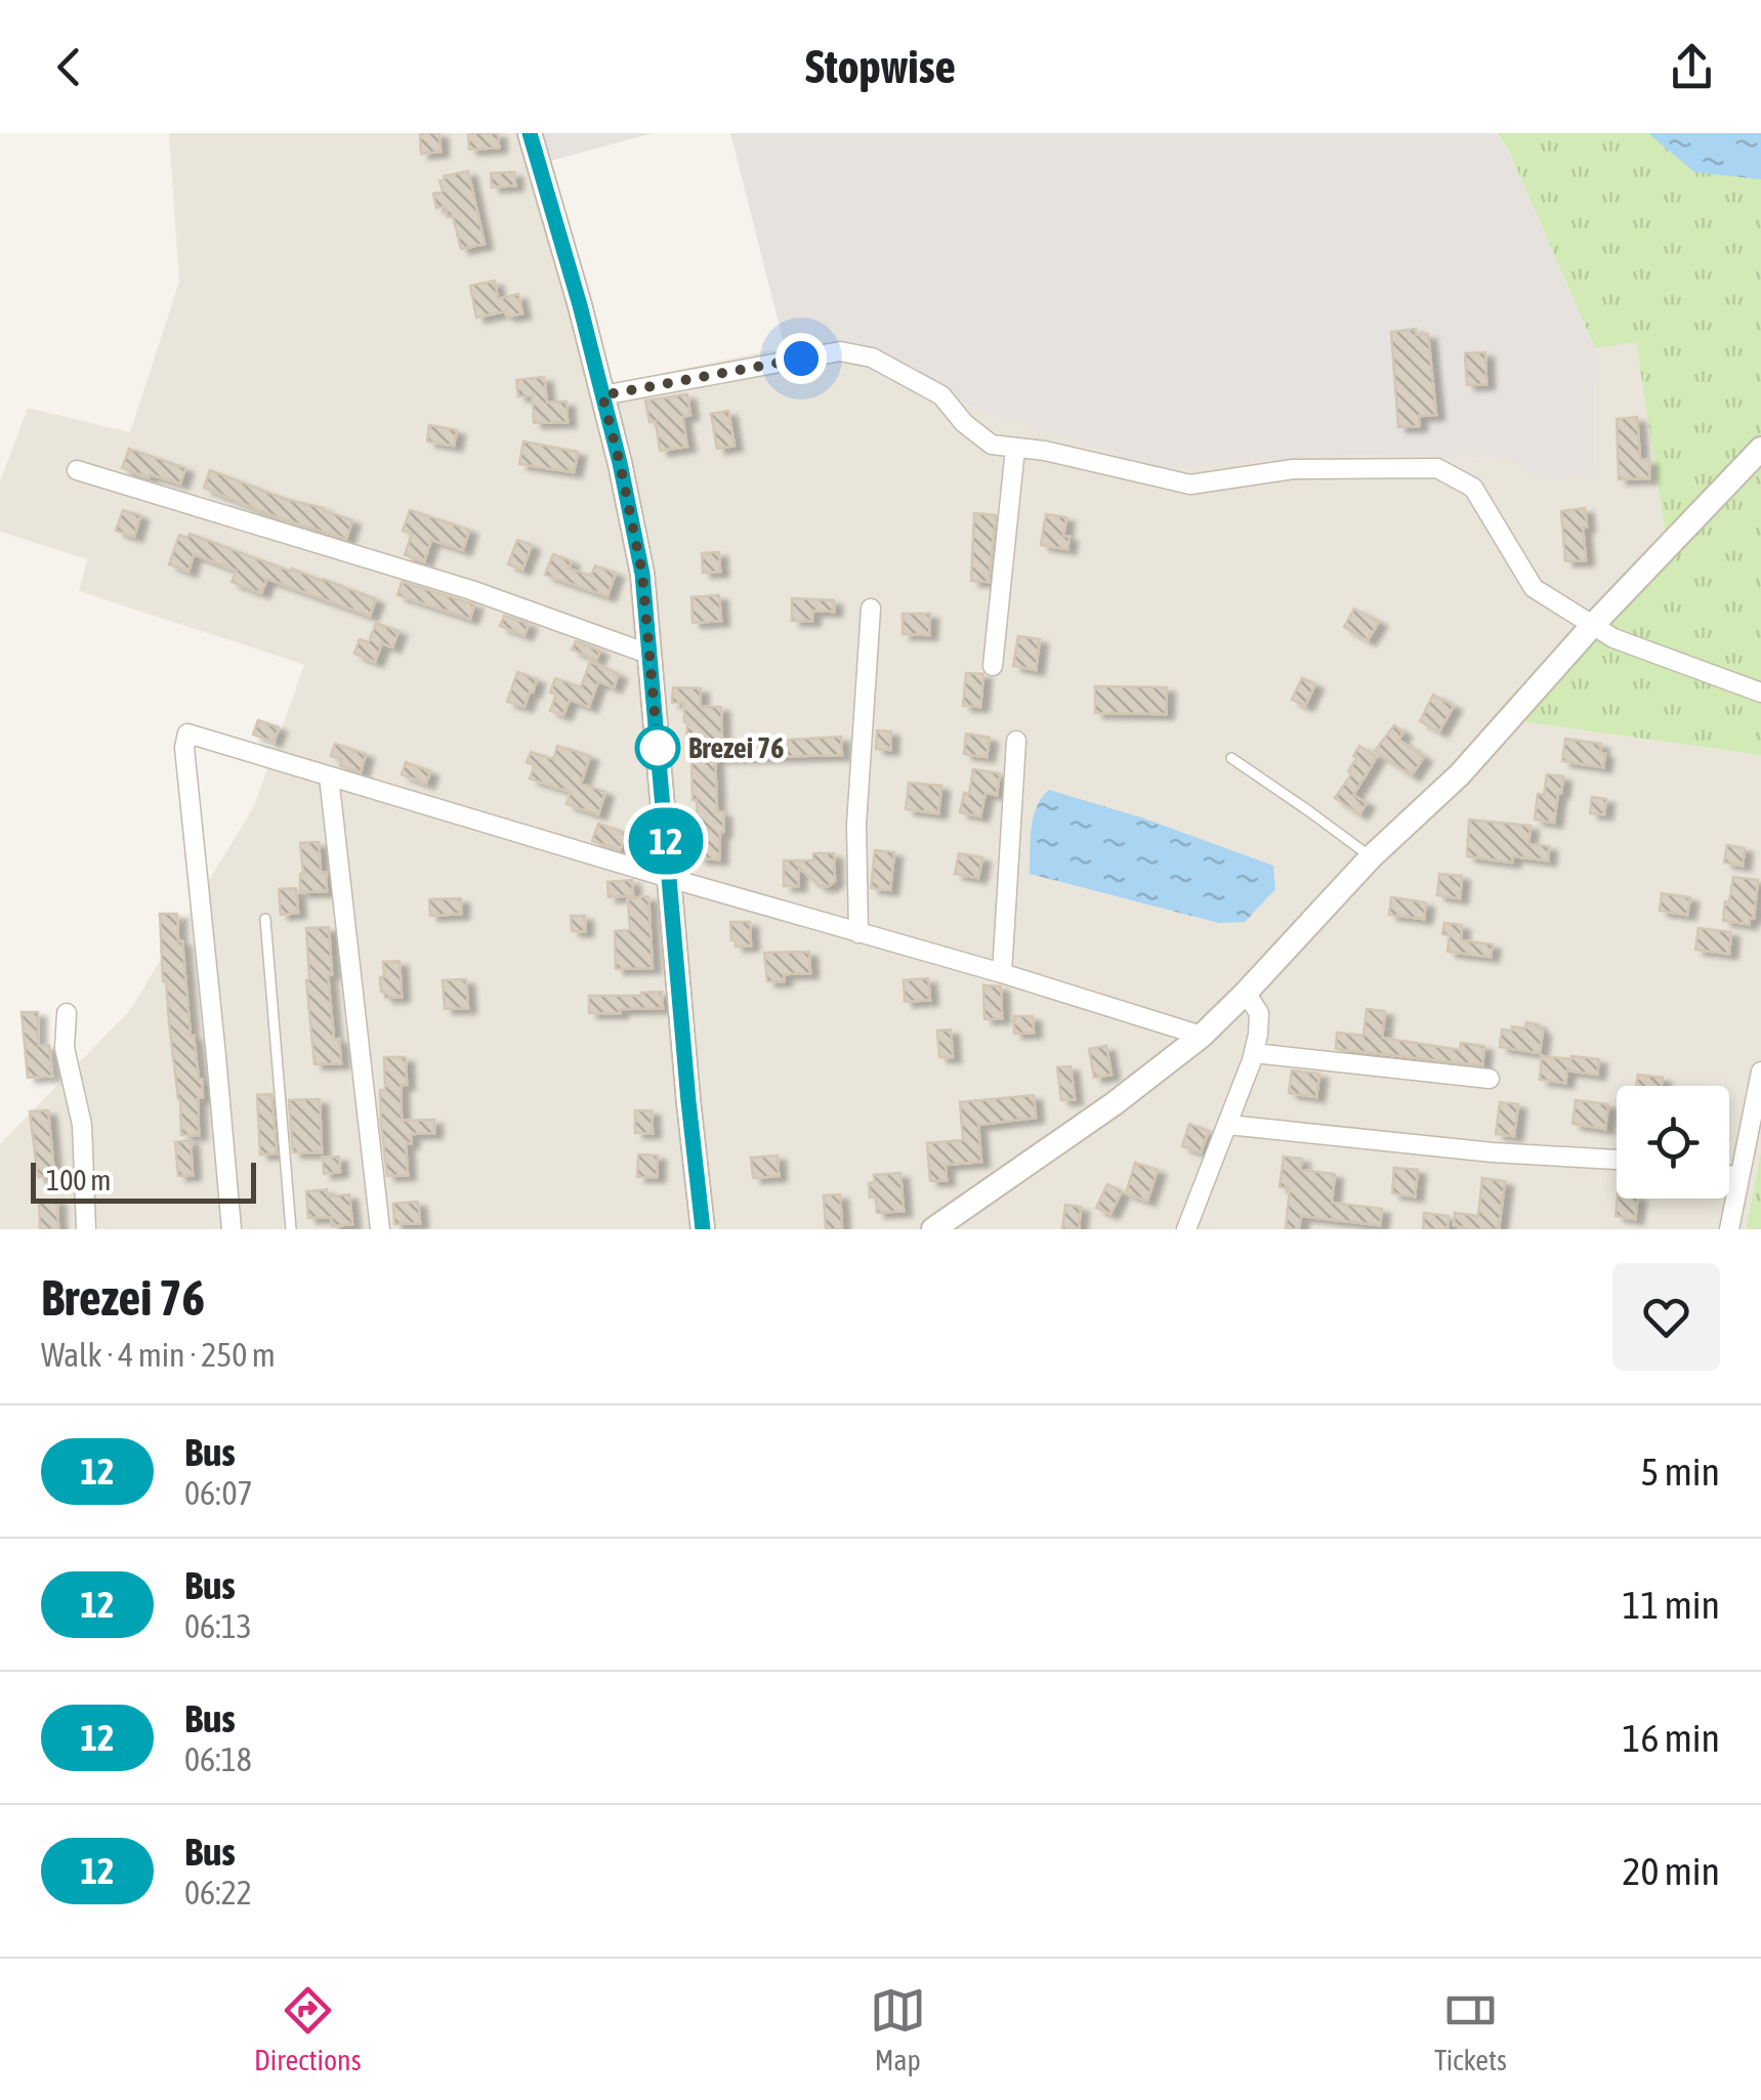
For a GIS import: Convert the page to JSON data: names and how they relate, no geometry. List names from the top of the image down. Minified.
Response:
{"places":["Brezei 76"],"lines":["bus line 12"],"scale_bar":"100 m","page":{"header":"Stopwise","on_map":"12","scale":"100 m","heading":["Brezei 76","Walk · 4 min · 250 m"],"list":[{"mark":"12","name":"Bus","note":"06:07","value":"5 min"},{"mark":"12","name":"Bus","note":"06:13","value":"11 min"},{"mark":"12","name":"Bus","note":"06:18","value":"16 min"},{"mark":"12","name":"Bus","note":"06:22","value":"20 min"}],"tabs":["Directions","Map","Tickets"]}}
